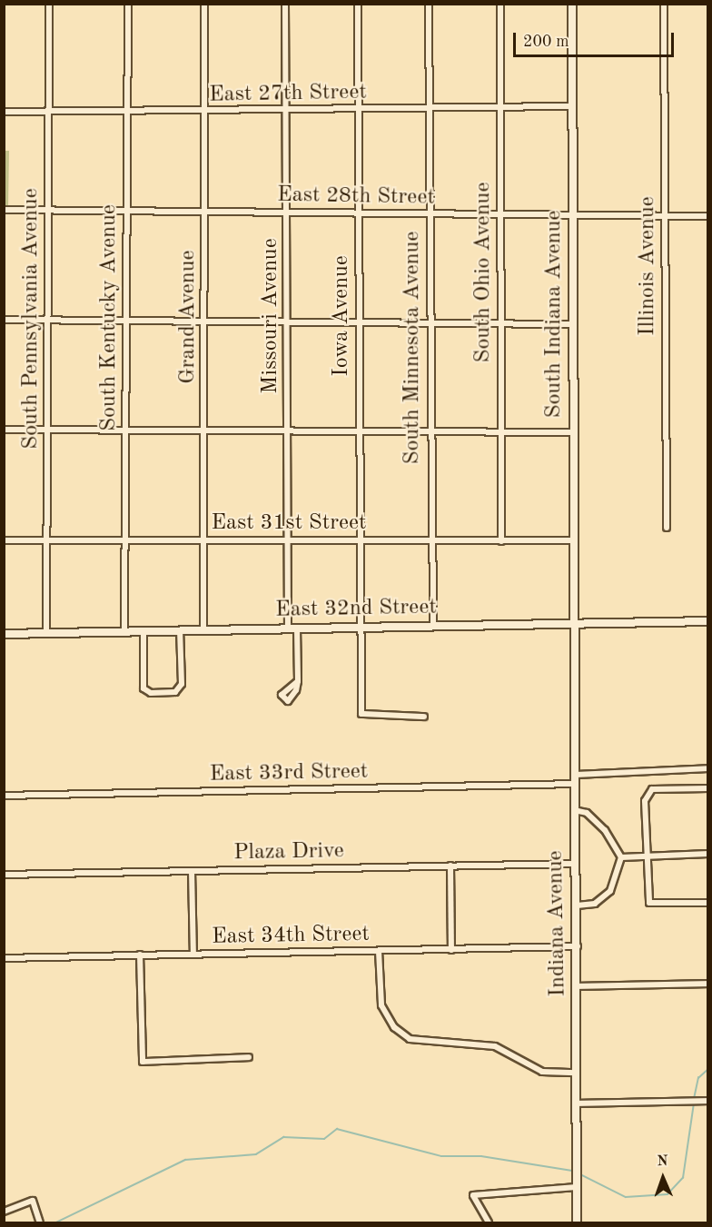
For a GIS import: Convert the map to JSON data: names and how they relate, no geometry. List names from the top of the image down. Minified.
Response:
{"streets":{"street":["East 27th Street","East 28th Street","Illinois Avenue","South Ohio Avenue","South Indiana Avenue","Missouri Avenue","Iowa Avenue","Grand Avenue","South Kentucky Avenue","South Pennsylvania Avenue","South Minnesota Avenue","East 31st Street","East 32nd Street","East 33rd Street","Plaza Drive","Indiana Avenue","East 34th Street"]},"crossings":[["East 27th Street","South Ohio Avenue"],["East 27th Street","South Indiana Avenue"],["East 27th Street","Missouri Avenue"],["East 27th Street","Iowa Avenue"],["East 27th Street","Grand Avenue"],["East 27th Street","South Kentucky Avenue"],["East 27th Street","South Pennsylvania Avenue"],["East 27th Street","South Minnesota Avenue"],["East 28th Street","Illinois Avenue"],["East 28th Street","South Ohio Avenue"],["East 28th Street","South Indiana Avenue"],["East 28th Street","Missouri Avenue"],["East 28th Street","Iowa Avenue"],["East 28th Street","Grand Avenue"],["East 28th Street","South Kentucky Avenue"],["East 28th Street","South Pennsylvania Avenue"],["East 28th Street","South Minnesota Avenue"],["South Ohio Avenue","East 31st Street"],["South Indiana Avenue","East 31st Street"],["South Indiana Avenue","East 32nd Street"],["South Indiana Avenue","Indiana Avenue"],["Missouri Avenue","East 31st Street"],["Missouri Avenue","East 32nd Street"],["Iowa Avenue","East 31st Street"],["Iowa Avenue","East 32nd Street"],["Grand Avenue","East 31st Street"],["Grand Avenue","East 32nd Street"],["South Kentucky Avenue","East 31st Street"],["South Kentucky Avenue","East 32nd Street"],["South Pennsylvania Avenue","East 31st Street"],["South Pennsylvania Avenue","East 32nd Street"],["South Minnesota Avenue","East 31st Street"],["South Minnesota Avenue","East 32nd Street"],["East 32nd Street","Indiana Avenue"],["East 33rd Street","Indiana Avenue"],["Plaza Drive","Indiana Avenue"],["Indiana Avenue","East 34th Street"]],"scale_bar":"200 m","north":"top"}
